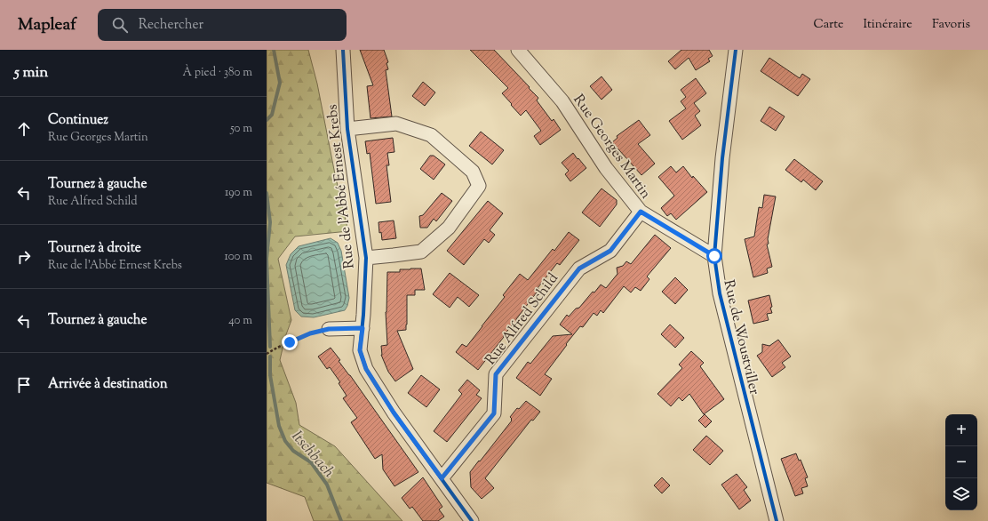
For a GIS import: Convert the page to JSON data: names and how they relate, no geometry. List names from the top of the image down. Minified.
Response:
{"streets":{"street":["Rue Georges Martin","Rue de l'Abbé Ernest Krebs","Rue Alfred Schild","Rue de Woustviller"]},"crossings":[["Rue Georges Martin","Rue Alfred Schild"],["Rue Georges Martin","Rue de Woustviller"],["Rue de l'Abbé Ernest Krebs","Rue Alfred Schild"]],"water":["Itschbach"],"page":{"header":"Mapleaf","search":"Rechercher","nav":["Carte","Itinéraire","Favoris"],"heading":["5 min","À pied · 380 m"],"list":[["Continuez","Rue Georges Martin","50 m"],["Tournez à gauche","Rue Alfred Schild","190 m"],["Tournez à droite","Rue de l'Abbé Ernest Krebs","100 m"],["Tournez à gauche","40 m"],"Arrivée à destination"],"map_buttons":["+","−"]}}
